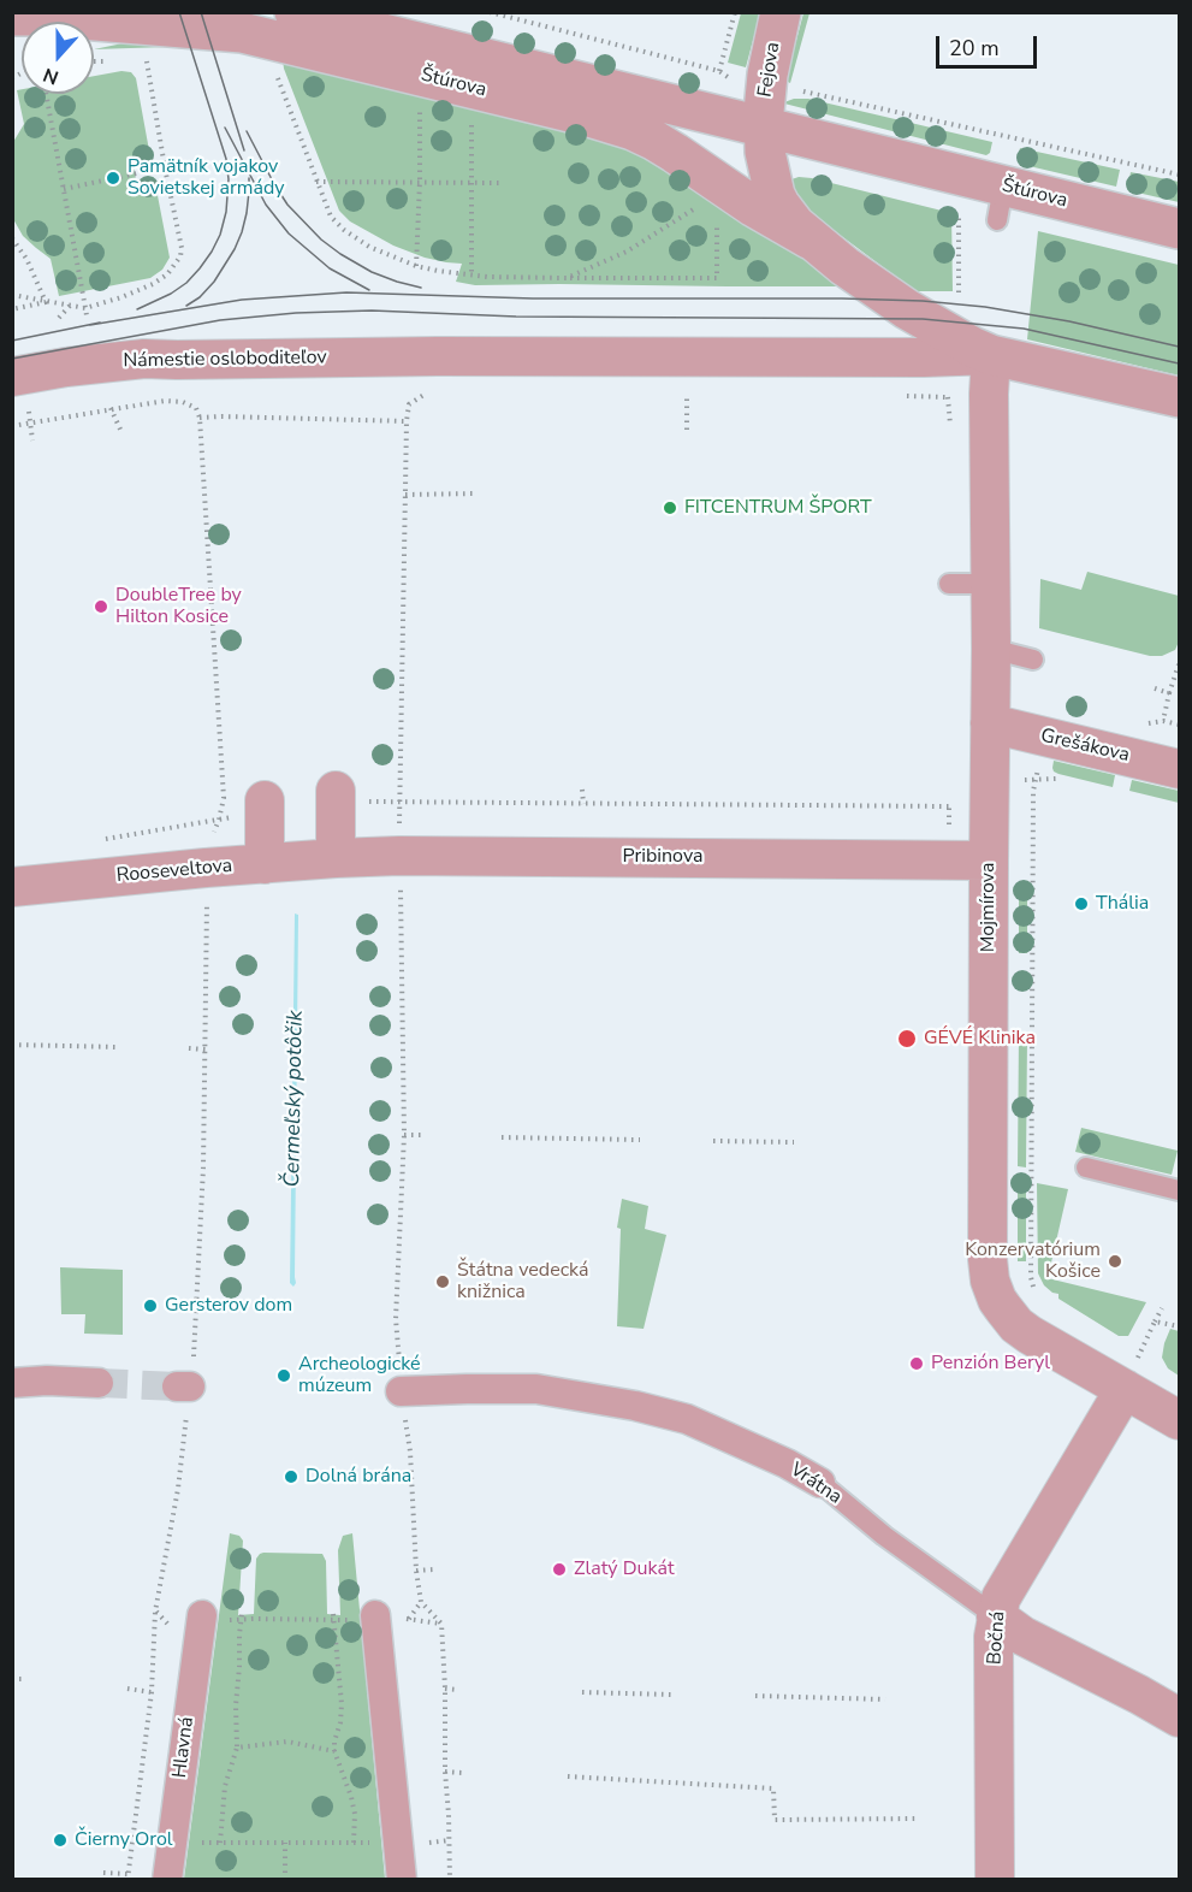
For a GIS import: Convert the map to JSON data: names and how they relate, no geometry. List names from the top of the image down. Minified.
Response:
{"streets":{"street":["Fejova","Štúrova","Námestie osloboditeľov","Grešákova","Pribinova","Rooseveltova","Mojmírova","Vrátna","Bočná","Hlavná"]},"crossings":[["Fejova","Štúrova"],["Štúrova","Námestie osloboditeľov"],["Štúrova","Mojmírova"],["Grešákova","Mojmírova"],["Pribinova","Rooseveltova"],["Pribinova","Mojmírova"],["Mojmírova","Bočná"],["Vrátna","Bočná"]],"water":["Čermeľský potôčik"],"places":["Pamätník vojakov Sovietskej armády","FITCENTRUM ŠPORT","DoubleTree by Hilton Kosice","Thália","GÉVÉ Klinika","Konzervatórium Košice","Štátna vedecká knižnica","Gersterov dom","Penzión Beryl","Archeologické múzeum","Dolná brána","Zlatý Dukát","Čierny Orol"],"scale_bar":"20 m","north":"bottom"}
